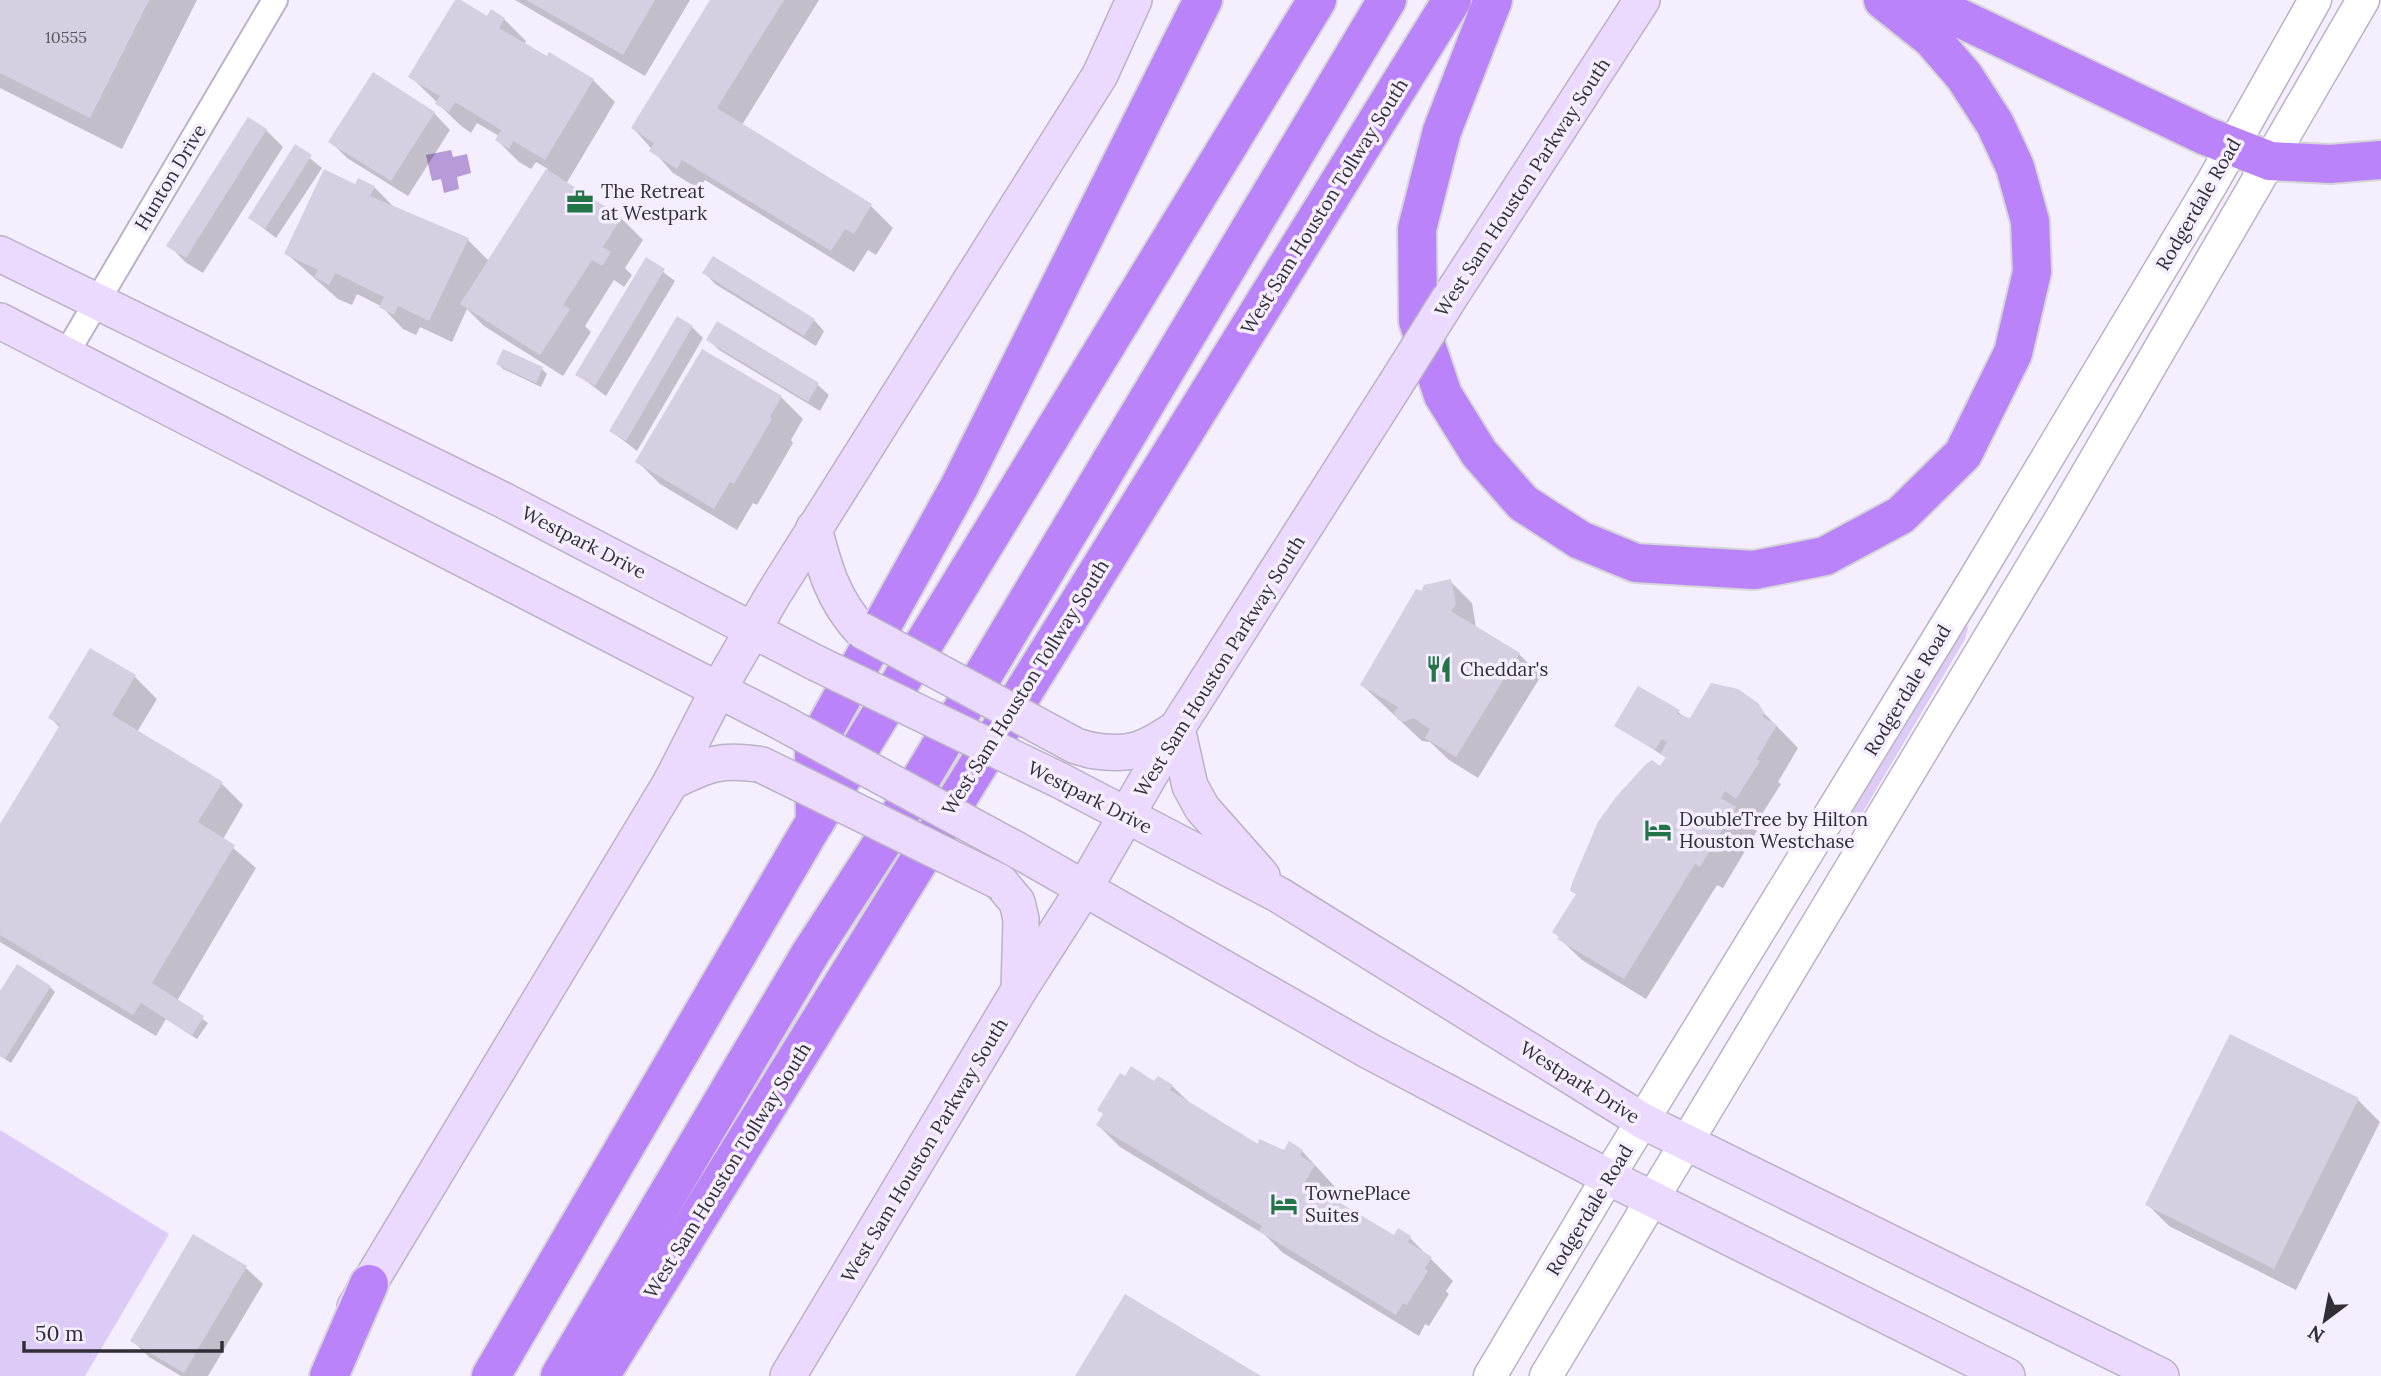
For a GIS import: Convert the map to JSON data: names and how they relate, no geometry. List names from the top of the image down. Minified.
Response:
{"streets":{"highway":["West Sam Houston Tollway South"],"main road":["West Sam Houston Parkway South","Westpark Drive"],"street":["Hunton Drive","Rodgerdale Road"]},"crossings":[["Hunton Drive","Westpark Drive"],["West Sam Houston Parkway South","Westpark Drive"],["Rodgerdale Road","Westpark Drive"]],"places":{"office":["The Retreat at Westpark"],"restaurant":["Cheddar's"],"hotel":["DoubleTree by Hilton Houston Westchase","TownePlace Suites"]},"house_numbers":["10555"],"scale_bar":"50 m","north":"bottom left"}
